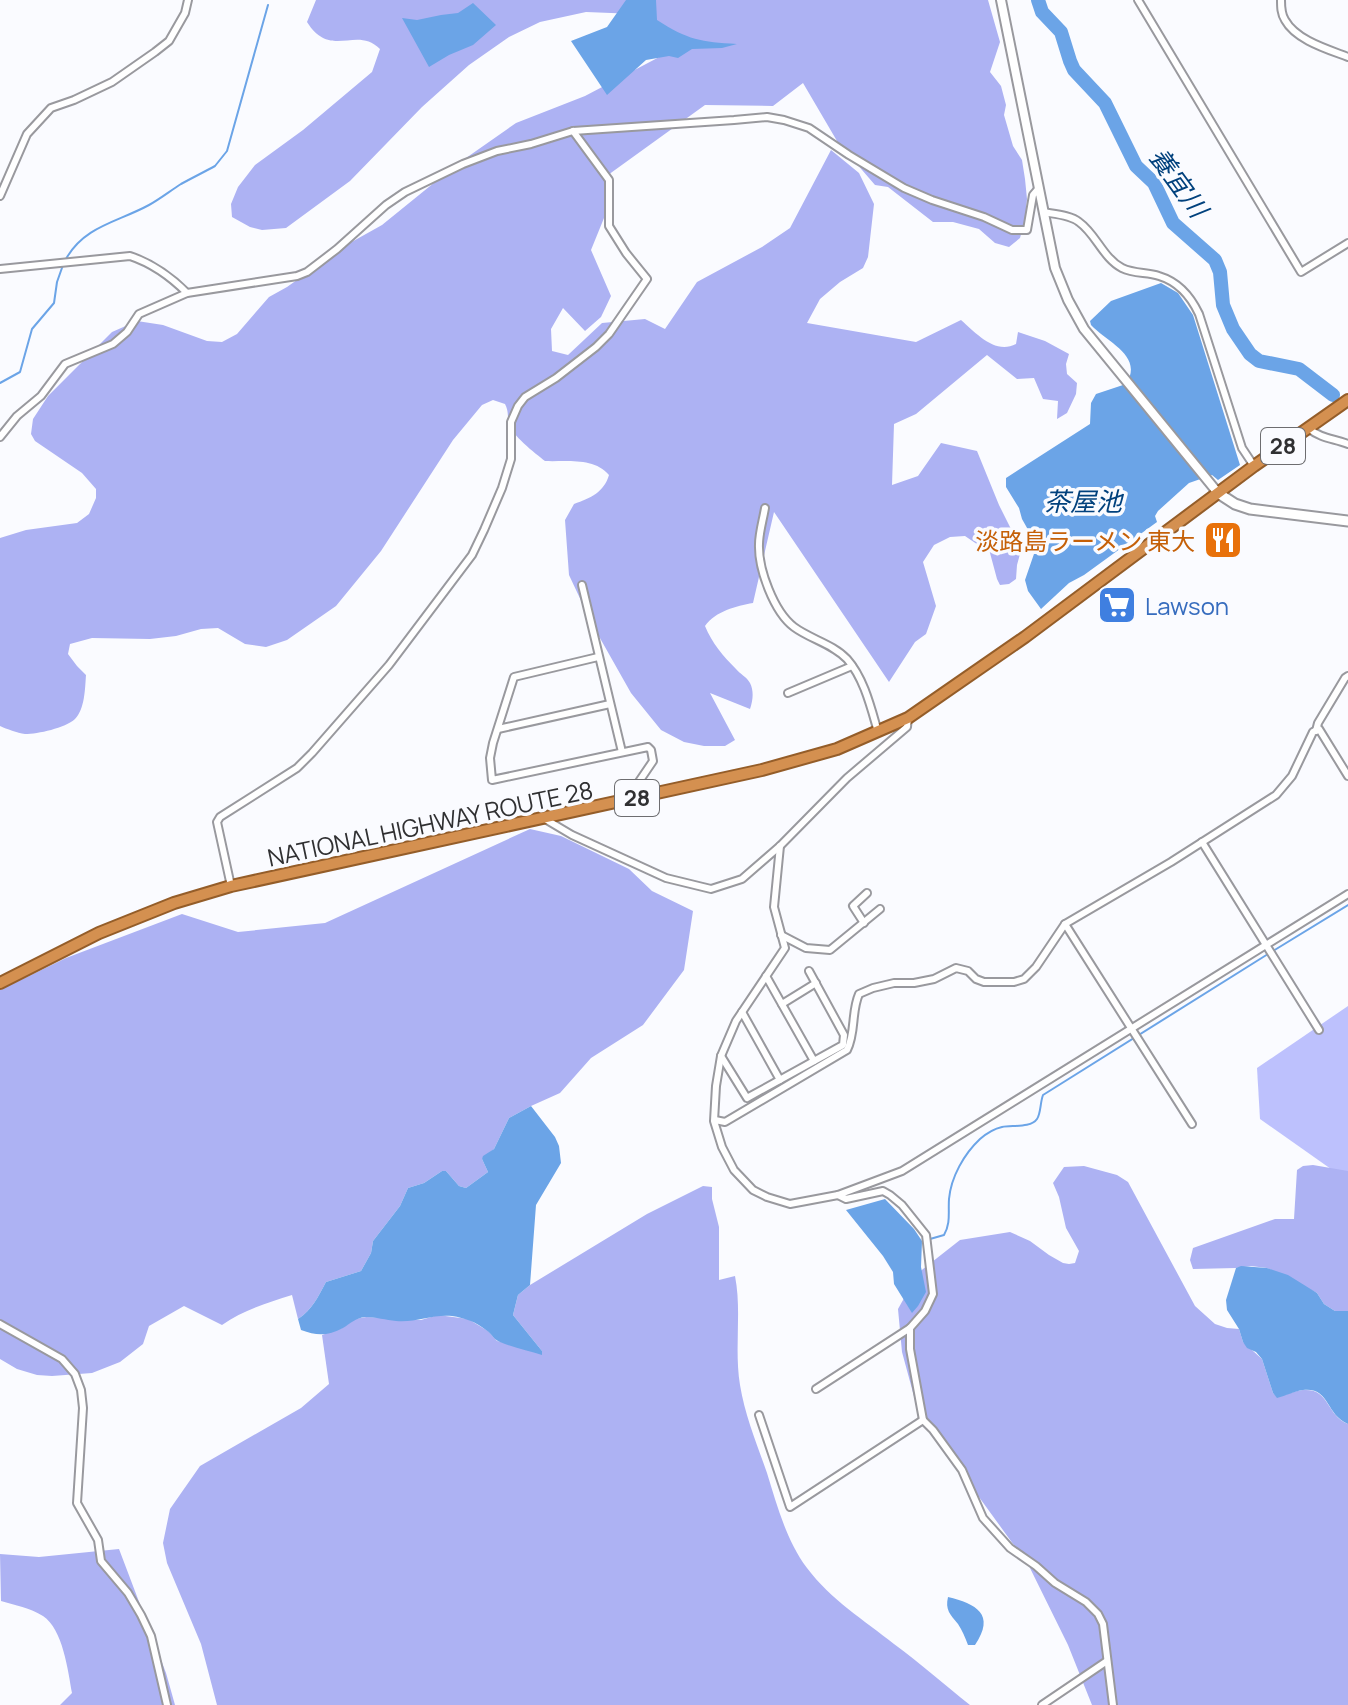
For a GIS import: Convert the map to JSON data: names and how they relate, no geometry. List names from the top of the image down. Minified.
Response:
{"streets":{"highway":["28","NATIONAL HIGHWAY ROUTE 28"]},"water":["養宜川","茶屋池"],"places":{"restaurant":["淡路島ラーメン 東大"],"supermarket":["Lawson"]}}
